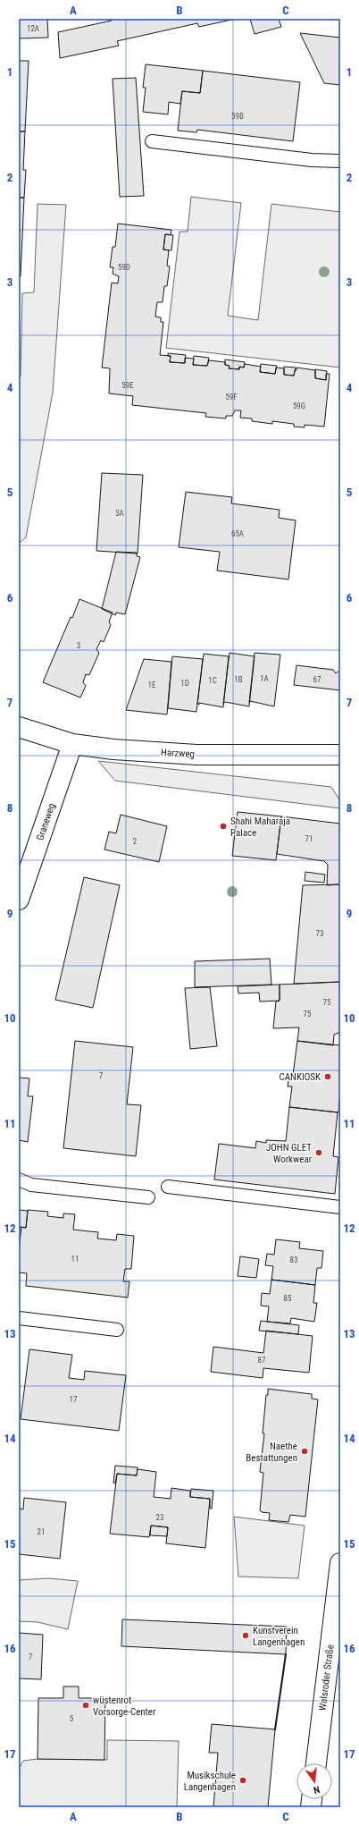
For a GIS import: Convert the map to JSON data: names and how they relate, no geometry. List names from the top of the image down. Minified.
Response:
{"streets":{"street":["Harzweg","Graneweg","Walsroder Straße"]},"crossings":[["Harzweg","Graneweg"]],"places":["Shahi Maharaja Palace","CANKIOSK","JOHN GLET Workwear","Naethe Bestattungen","Kunstverein Langenhagen","wüstenrot Vorsorge-Center","Musikschule Langenhagen"],"house_numbers":["12A","59B","59D","59E","59F","59G","3A","65A","3","1A","1B","67","1C","1D","1E","71","2","73","75","75","7","11","83","85","87","17","23","21","7","5"],"north":"bottom","grid":{"columns":["A","B","C"],"rows":["1","2","3","4","5","6","7","8","9","10","11","12","13","14","15","16","17"]}}
